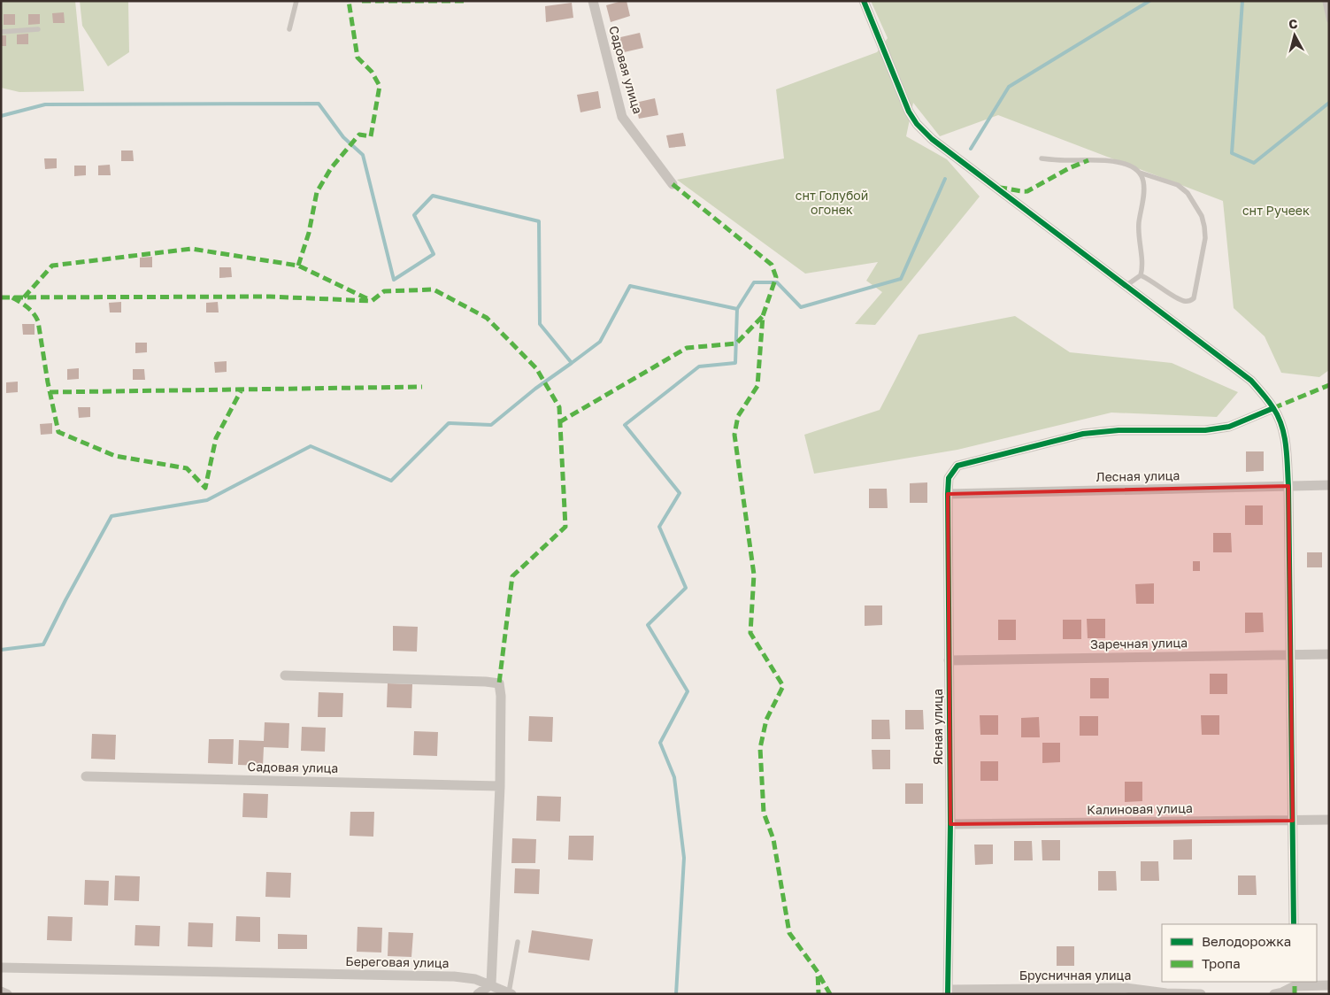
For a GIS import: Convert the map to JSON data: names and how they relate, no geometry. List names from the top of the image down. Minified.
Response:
{"streets":{"street":["Садовая улица","Лесная улица","Заречная улица","Ясная улица","Калиновая улица","Береговая улица","Брусничная улица"]},"crossings":[["Лесная улица","Ясная улица"],["Заречная улица","Ясная улица"],["Ясная улица","Калиновая улица"],["Ясная улица","Брусничная улица"]],"parks":["снт Голубой огонек","снт Ручеек"],"legend":["Велодорожка","Тропа"],"north":"top"}
